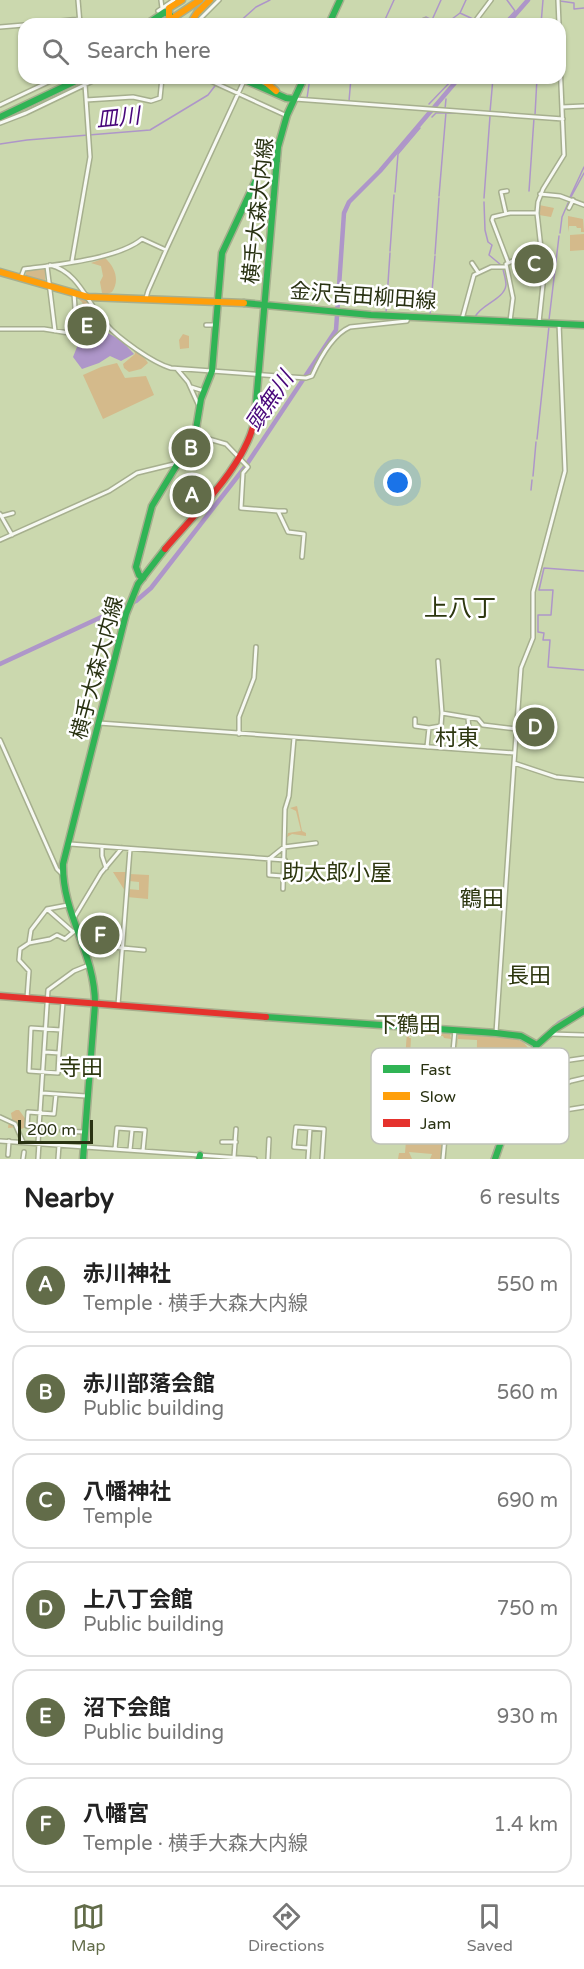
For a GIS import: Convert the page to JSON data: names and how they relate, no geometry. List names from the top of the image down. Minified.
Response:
{"streets":{"main road":["横手大森大内線","金沢吉田柳田線"]},"crossings":[["横手大森大内線","金沢吉田柳田線"]],"districts":["上八丁","村東","助太郎小屋","鶴田","長田","下鶴田","寺田"],"water":["皿川","頭無川"],"legend":["Fast","Slow","Jam"],"scale_bar":"200 m","page":{"search":"Search here","pins":["C","E","B","A","D","F"],"scale":"200 m","heading":["Nearby","6 results"],"list":[{"mark":"A","name":"赤川神社","note":"Temple · 横手大森大内線","value":"550 m"},{"mark":"B","name":"赤川部落会館","note":"Public building","value":"560 m"},{"mark":"C","name":"八幡神社","note":"Temple","value":"690 m"},{"mark":"D","name":"上八丁会館","note":"Public building","value":"750 m"},{"mark":"E","name":"沼下会館","note":"Public building","value":"930 m"},{"mark":"F","name":"八幡宮","note":"Temple · 横手大森大内線","value":"1.4 km"}],"nav":["Map","Directions","Saved"]}}
